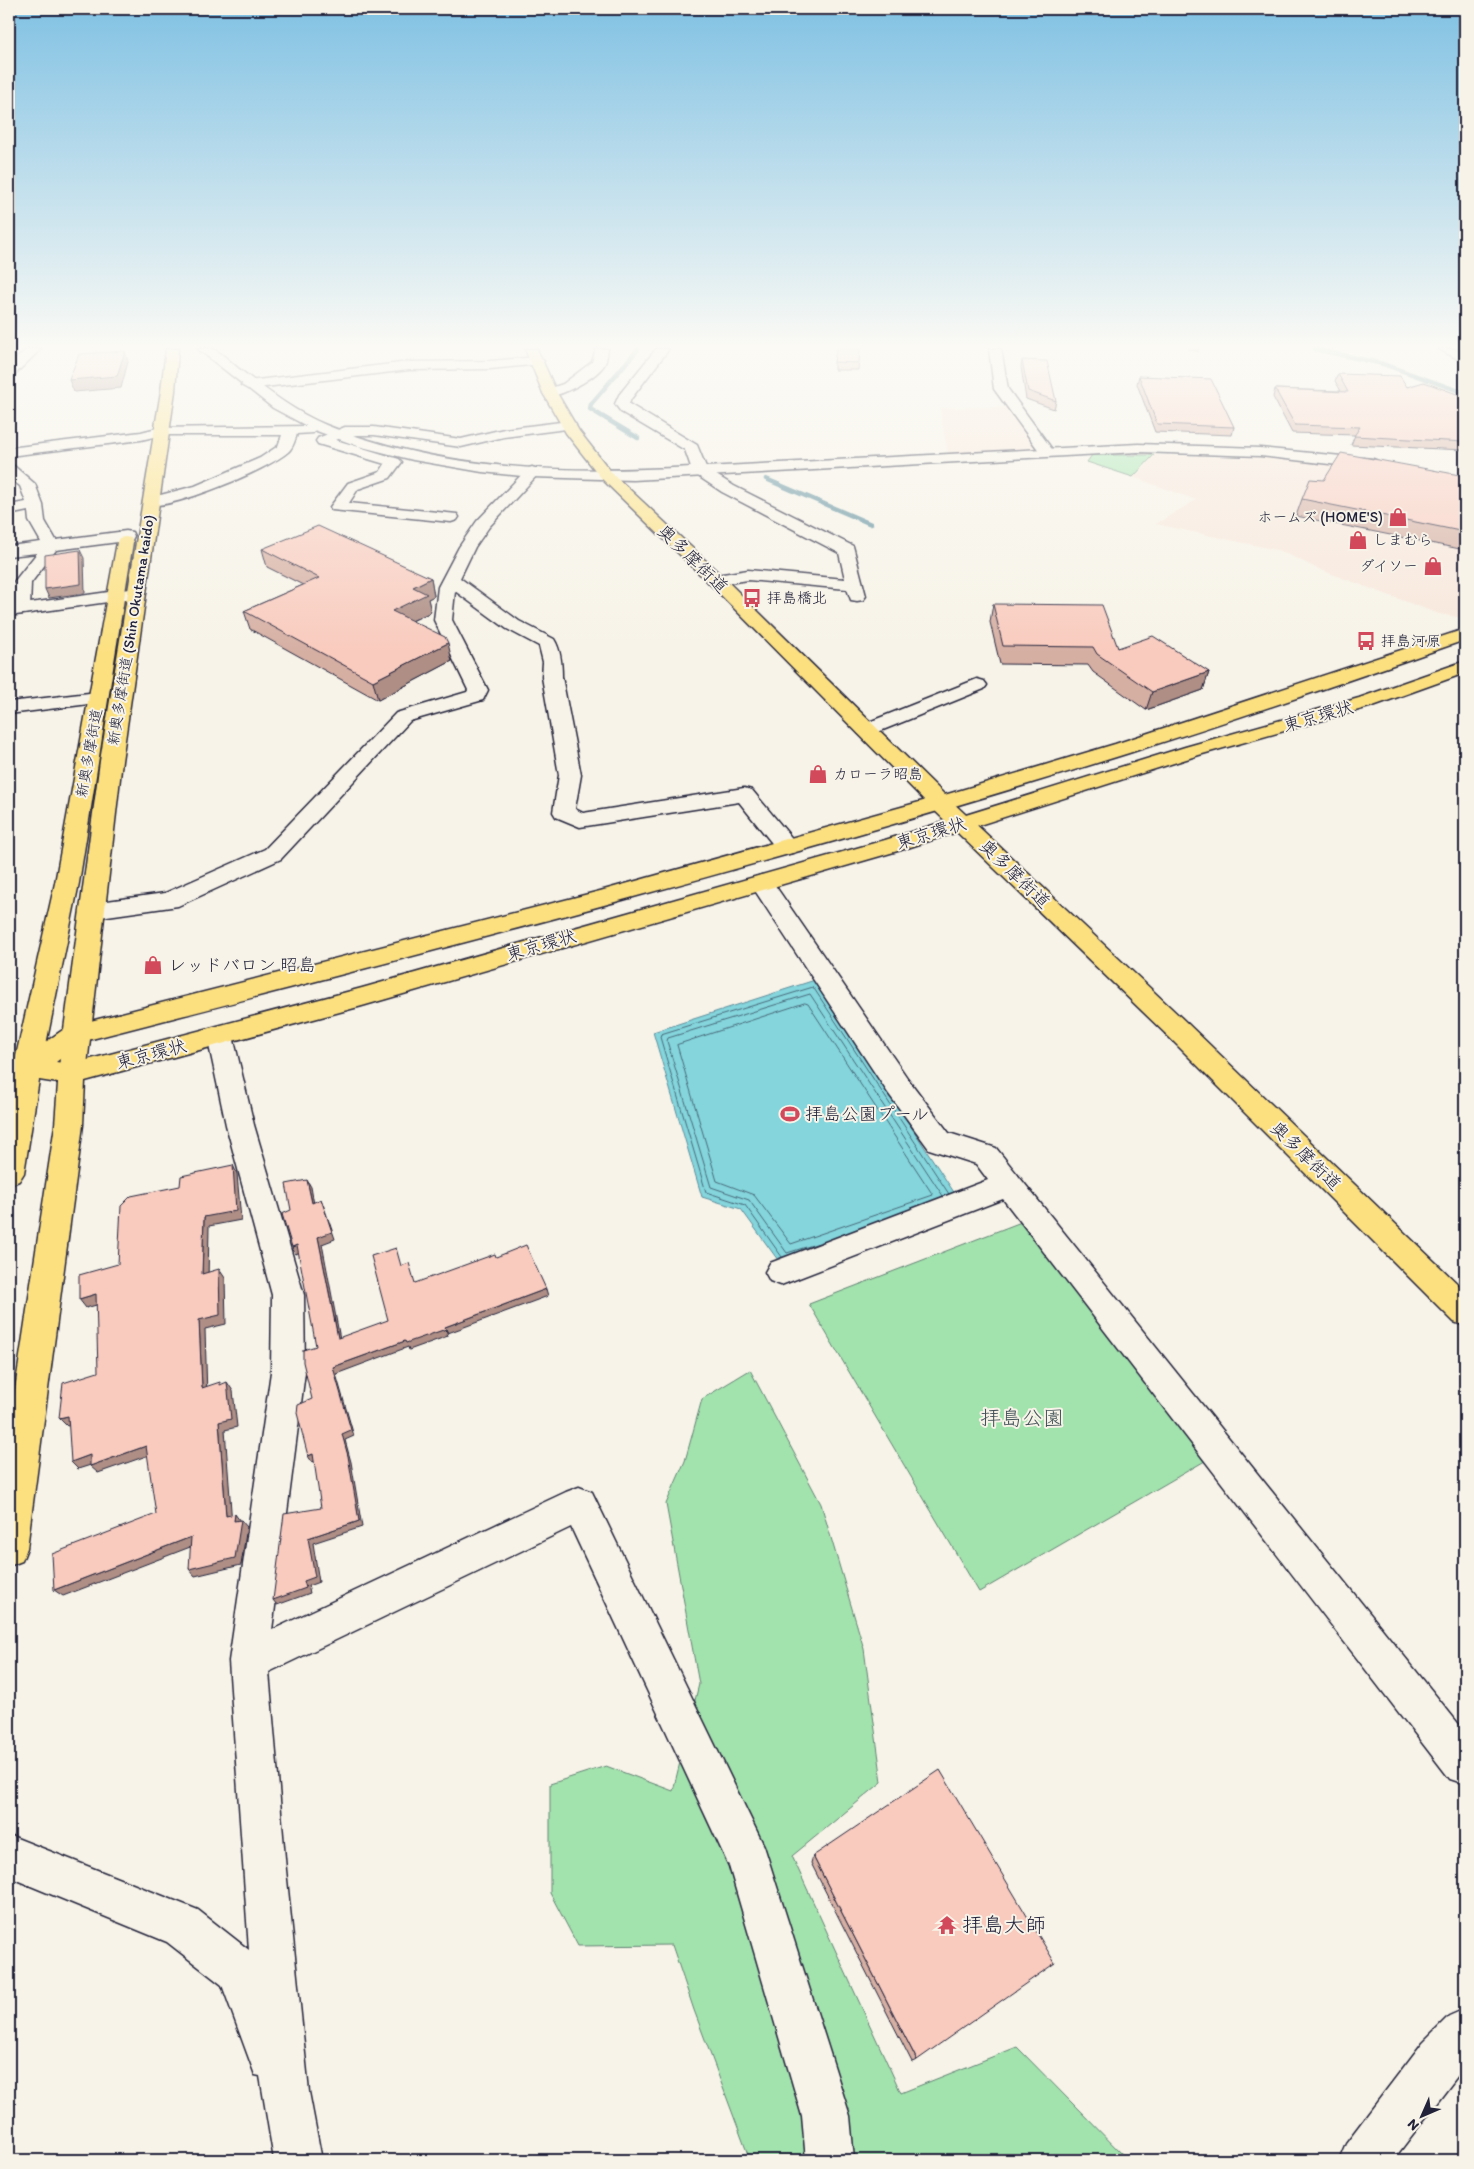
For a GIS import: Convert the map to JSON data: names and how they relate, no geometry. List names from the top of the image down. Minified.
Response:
{"streets":{"main road":["奥多摩街道","新奥多摩街道 (Shin Okutama kaido)","東京環状","新奥多摩街道"]},"crossings":[["奥多摩街道","東京環状"],["新奥多摩街道 (Shin Okutama kaido)","新奥多摩街道"],["東京環状","新奥多摩街道"]],"parks":["拝島公園"],"places":{"shop":["ホームズ (HOME'S)","しまむら","ダイソー","カローラ昭島","レッドバロン 昭島"],"bus stop":["拝島橋北","拝島河原"],"sports":["拝島公園プール"],"temple":["拝島大師"]},"north":"bottom left"}
